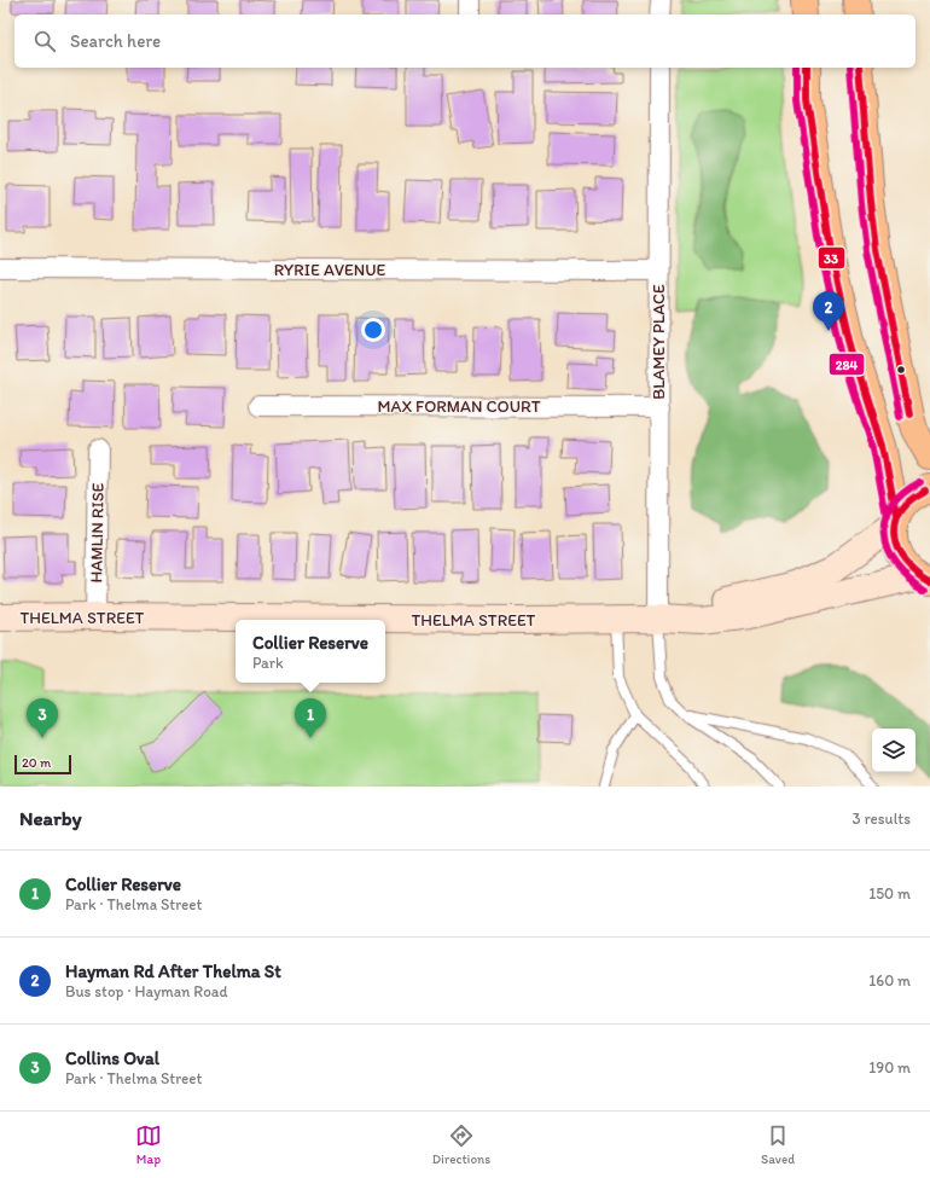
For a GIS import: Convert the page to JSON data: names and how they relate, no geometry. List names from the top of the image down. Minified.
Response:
{"streets":{"main road":["THELMA STREET"],"street":["RYRIE AVENUE","BLAMEY PLACE","MAX FORMAN COURT","HAMLIN RISE"]},"crossings":[["RYRIE AVENUE","BLAMEY PLACE"],["BLAMEY PLACE","MAX FORMAN COURT"],["BLAMEY PLACE","THELMA STREET"],["HAMLIN RISE","THELMA STREET"]],"lines":["transit line 33","transit line 284"],"scale_bar":"20 m","page":{"search":"Search here","pins":["2","1","3"],"popup":["Collier Reserve","Park"],"scale":"20 m","heading":["Nearby","3 results"],"list":[{"mark":"1","name":"Collier Reserve","note":"Park · Thelma Street","value":"150 m"},{"mark":"2","name":"Hayman Rd After Thelma St","note":"Bus stop · Hayman Road","value":"160 m"},{"mark":"3","name":"Collins Oval","note":"Park · Thelma Street","value":"190 m"}],"nav":["Map","Directions","Saved"]}}
